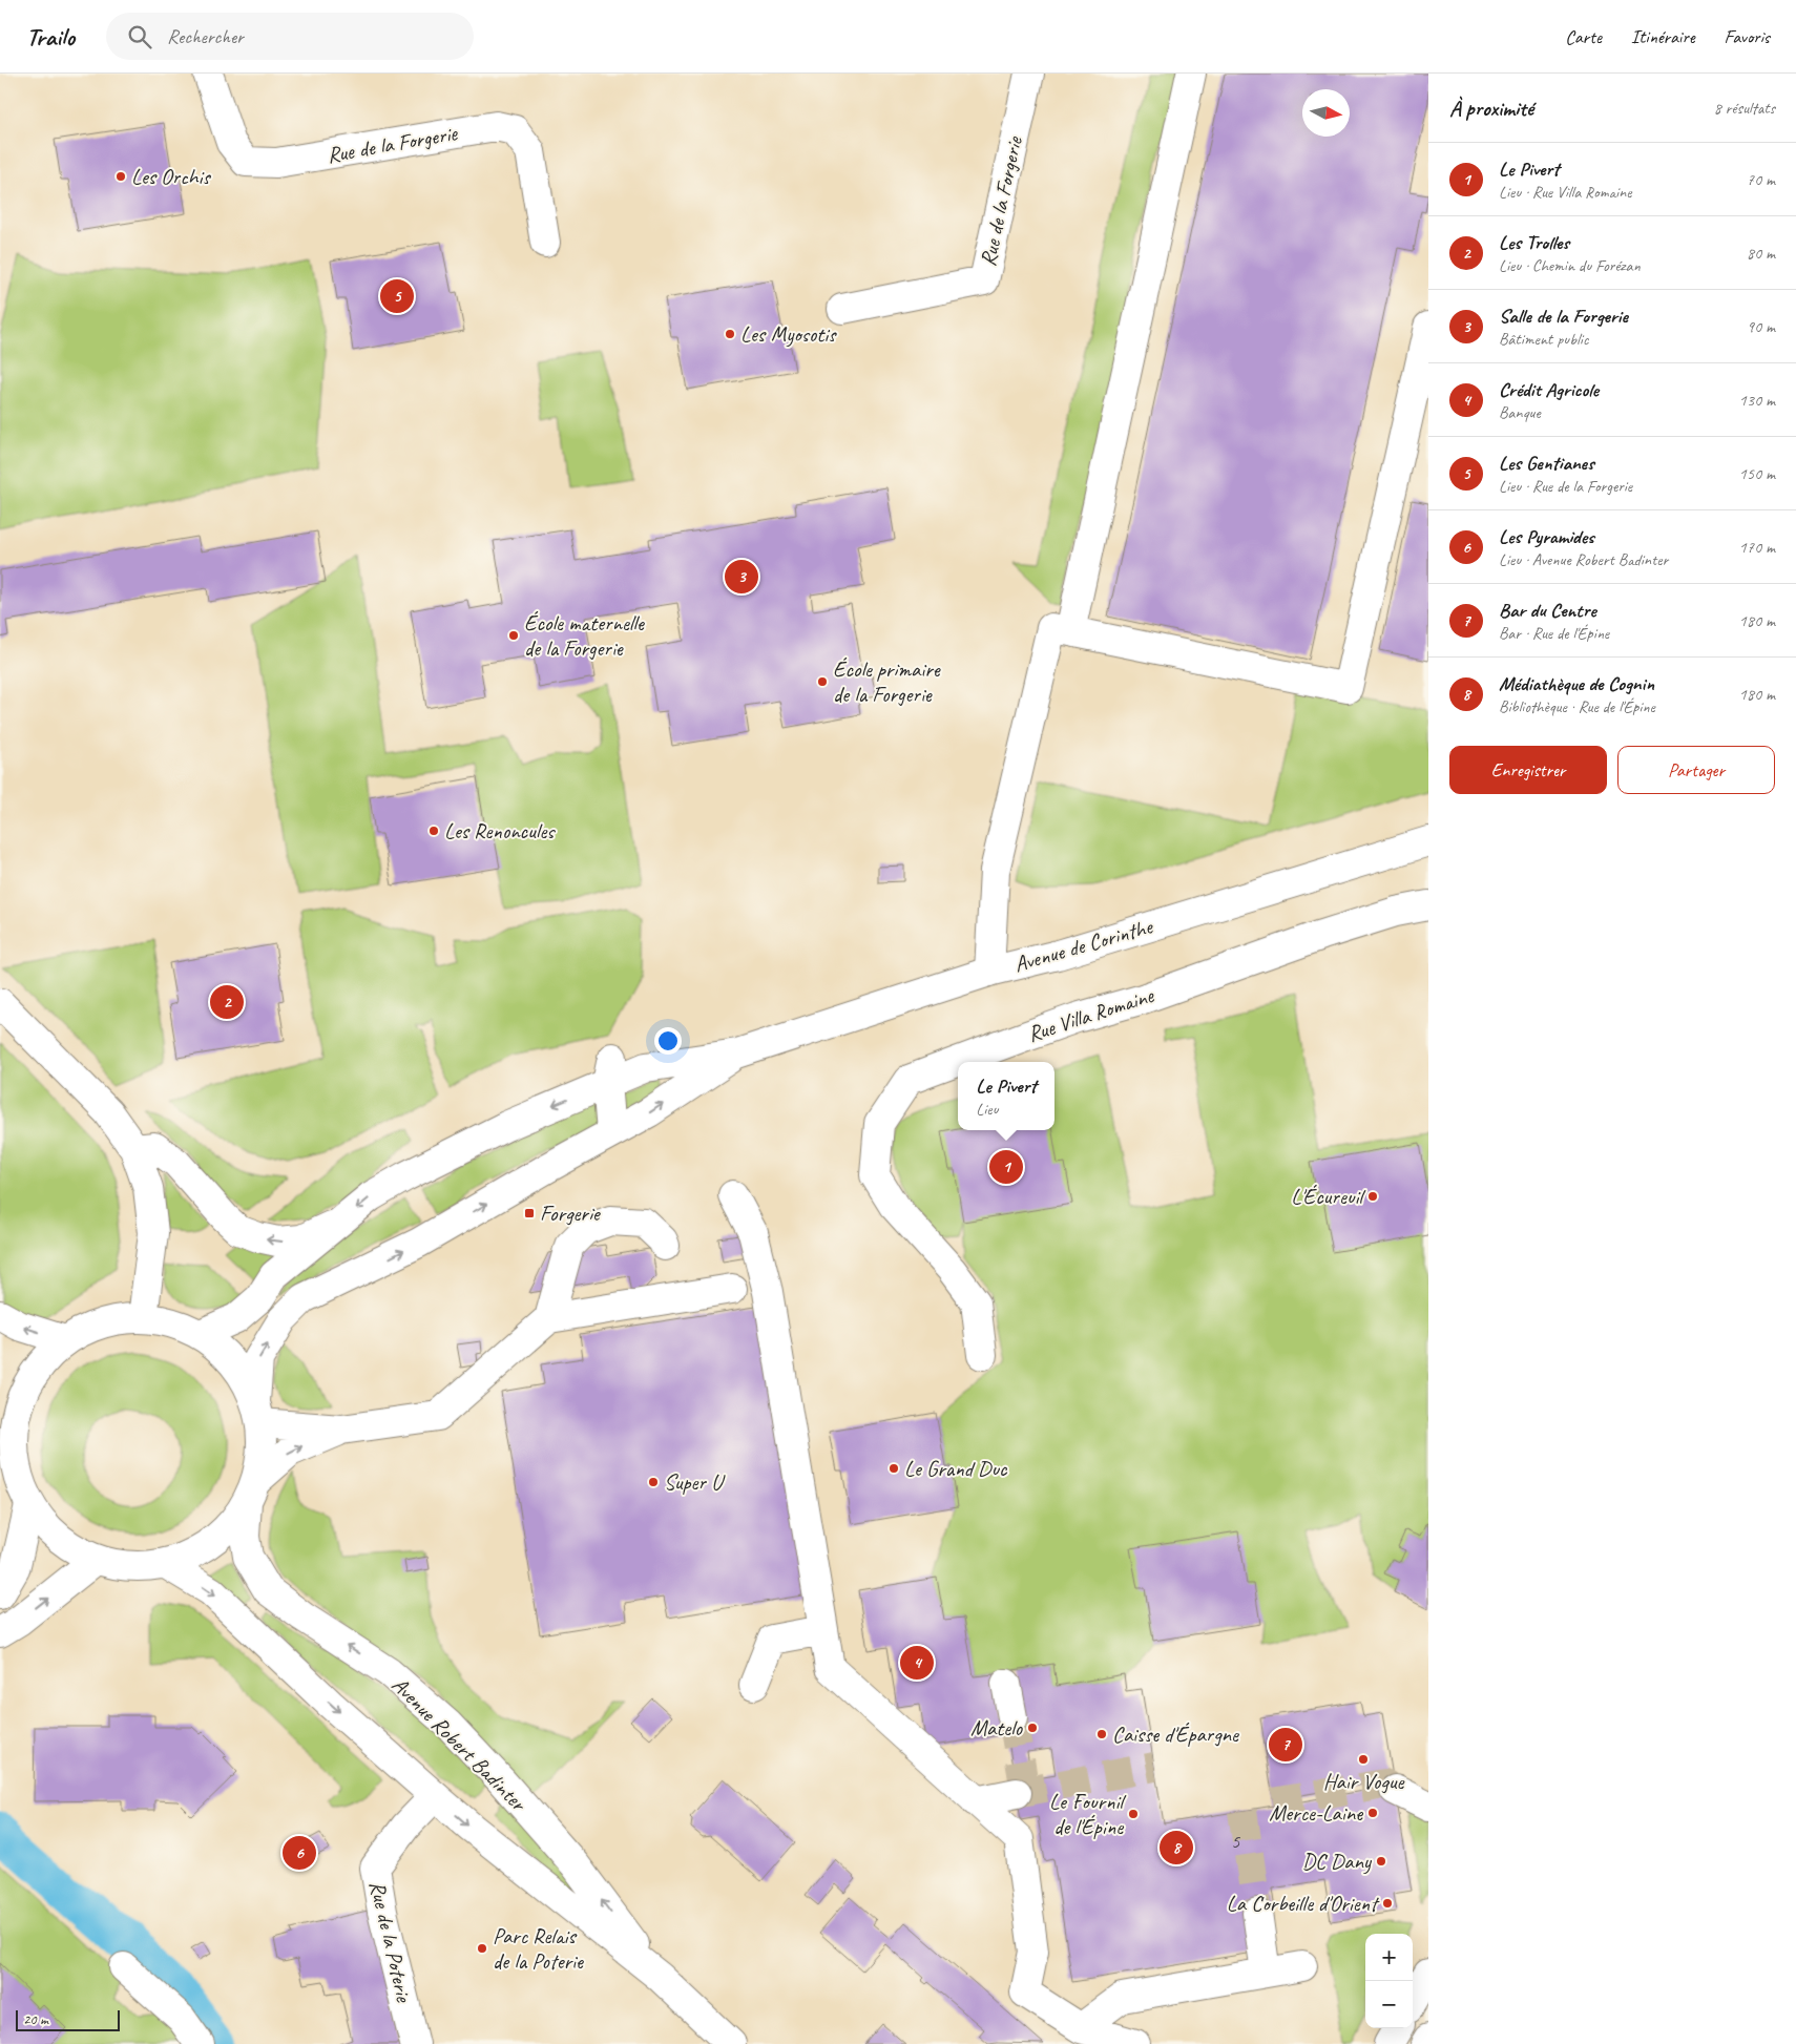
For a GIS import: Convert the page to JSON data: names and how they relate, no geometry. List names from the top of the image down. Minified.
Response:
{"streets":{"main road":["Rue de la Forgerie","Avenue de Corinthe","Rue Villa Romaine","Avenue Robert Badinter","Rue de la Poterie"]},"crossings":[["Avenue de Corinthe","Avenue Robert Badinter"],["Avenue Robert Badinter","Rue de la Poterie"]],"places":{"other":["Les Orchis","Les Myosotis","École maternelle de la Forgerie","École primaire de la Forgerie","Les Renoncules","L'Écureuil","Le Grand Duc","Super U","Matelo","Caisse d'Épargne","Hair Vogue","Merce-Laine","Le Fournil de l'Épine","DC Dany","La Corbeille d'Orient","Parc Relais de la Poterie"],"transit":["Forgerie"]},"house_numbers":["5"],"scale_bar":"20 m","north":"right","page":{"header":"Trailo","search":"Rechercher","nav":["Carte","Itinéraire","Favoris"],"heading":["À proximité","8 résultats"],"list":[{"mark":"1","name":"Le Pivert","note":"Lieu · Rue Villa Romaine","value":"70 m"},{"mark":"2","name":"Les Trolles","note":"Lieu · Chemin du Forézan","value":"80 m"},{"mark":"3","name":"Salle de la Forgerie","note":"Bâtiment public","value":"90 m"},{"mark":"4","name":"Crédit Agricole","note":"Banque","value":"130 m"},{"mark":"5","name":"Les Gentianes","note":"Lieu · Rue de la Forgerie","value":"150 m"},{"mark":"6","name":"Les Pyramides","note":"Lieu · Avenue Robert Badinter","value":"170 m"},{"mark":"7","name":"Bar du Centre","note":"Bar · Rue de l'Épine","value":"180 m"},{"mark":"8","name":"Médiathèque de Cognin","note":"Bibliothèque · Rue de l'Épine","value":"180 m"}],"pins":["5","3","2","1","4","7","8","6"],"buttons":["Enregistrer","Partager"],"popup":["Le Pivert","Lieu"],"map_buttons":["+","−"],"scale":"20 m"}}
